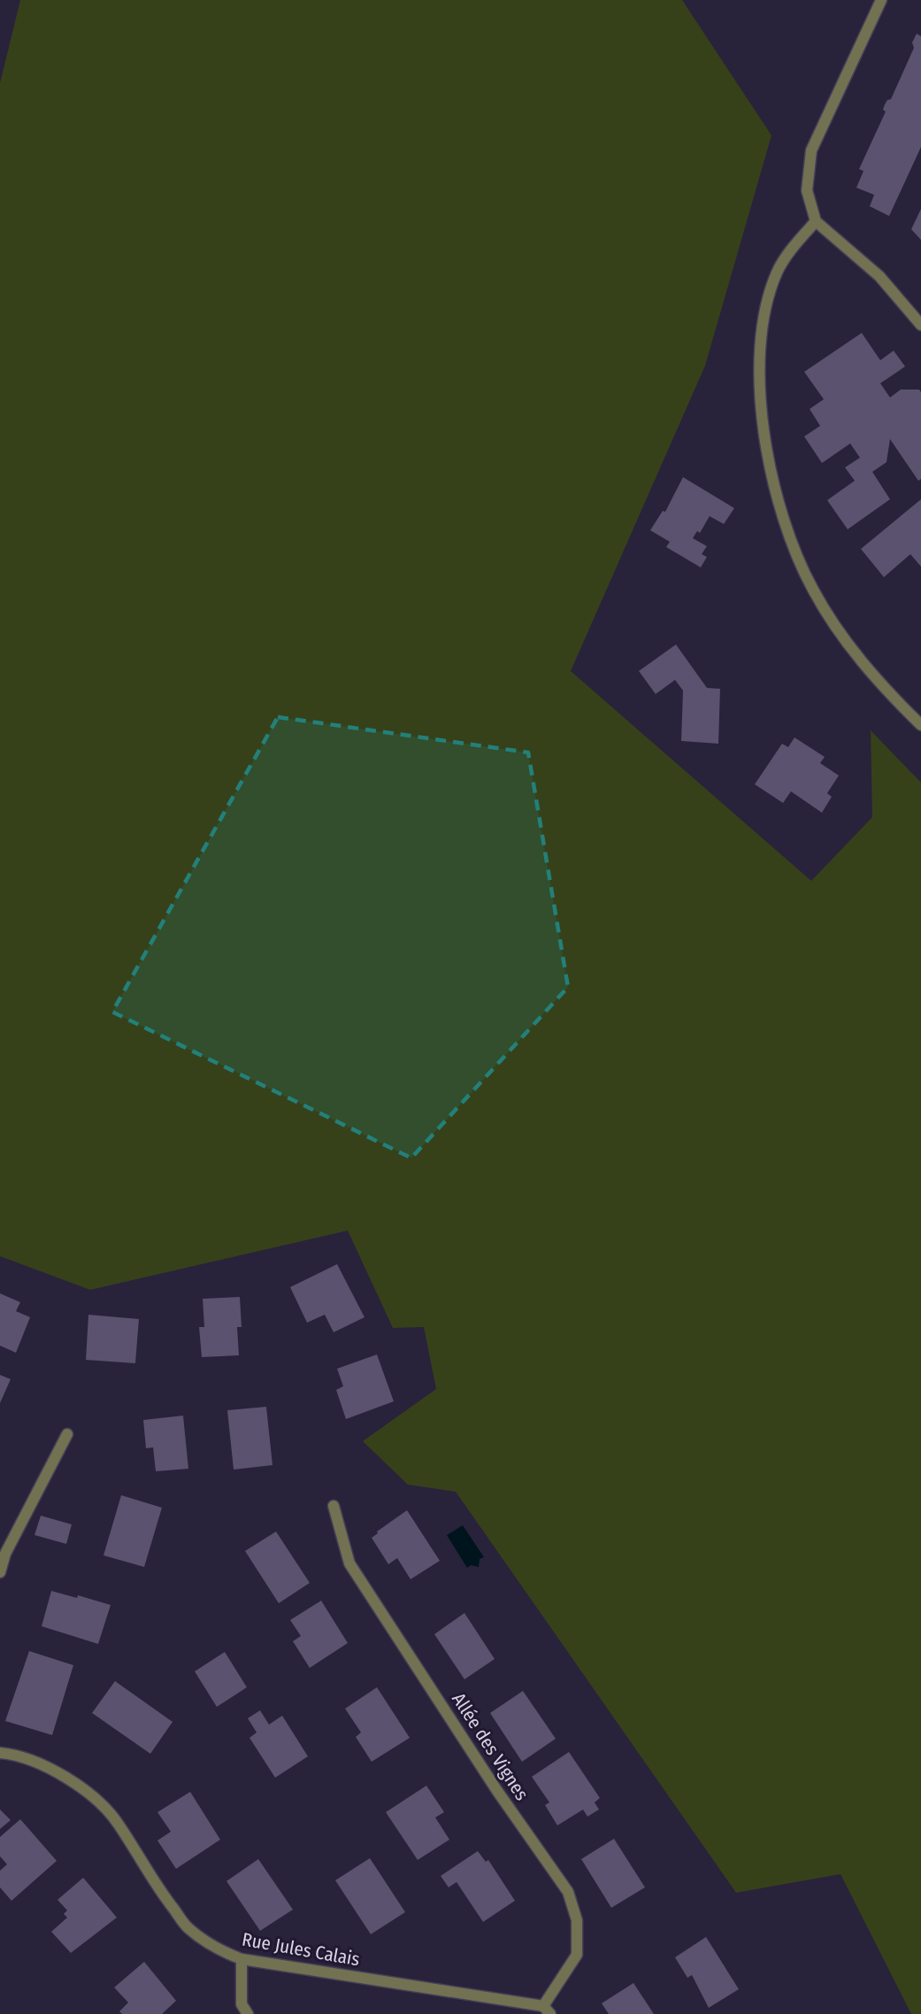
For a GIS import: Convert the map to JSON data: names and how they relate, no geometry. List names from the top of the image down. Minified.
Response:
{"streets":{"street":["Allée des Vignes","Rue Jules Calais"]},"crossings":[["Allée des Vignes","Rue Jules Calais"]]}
